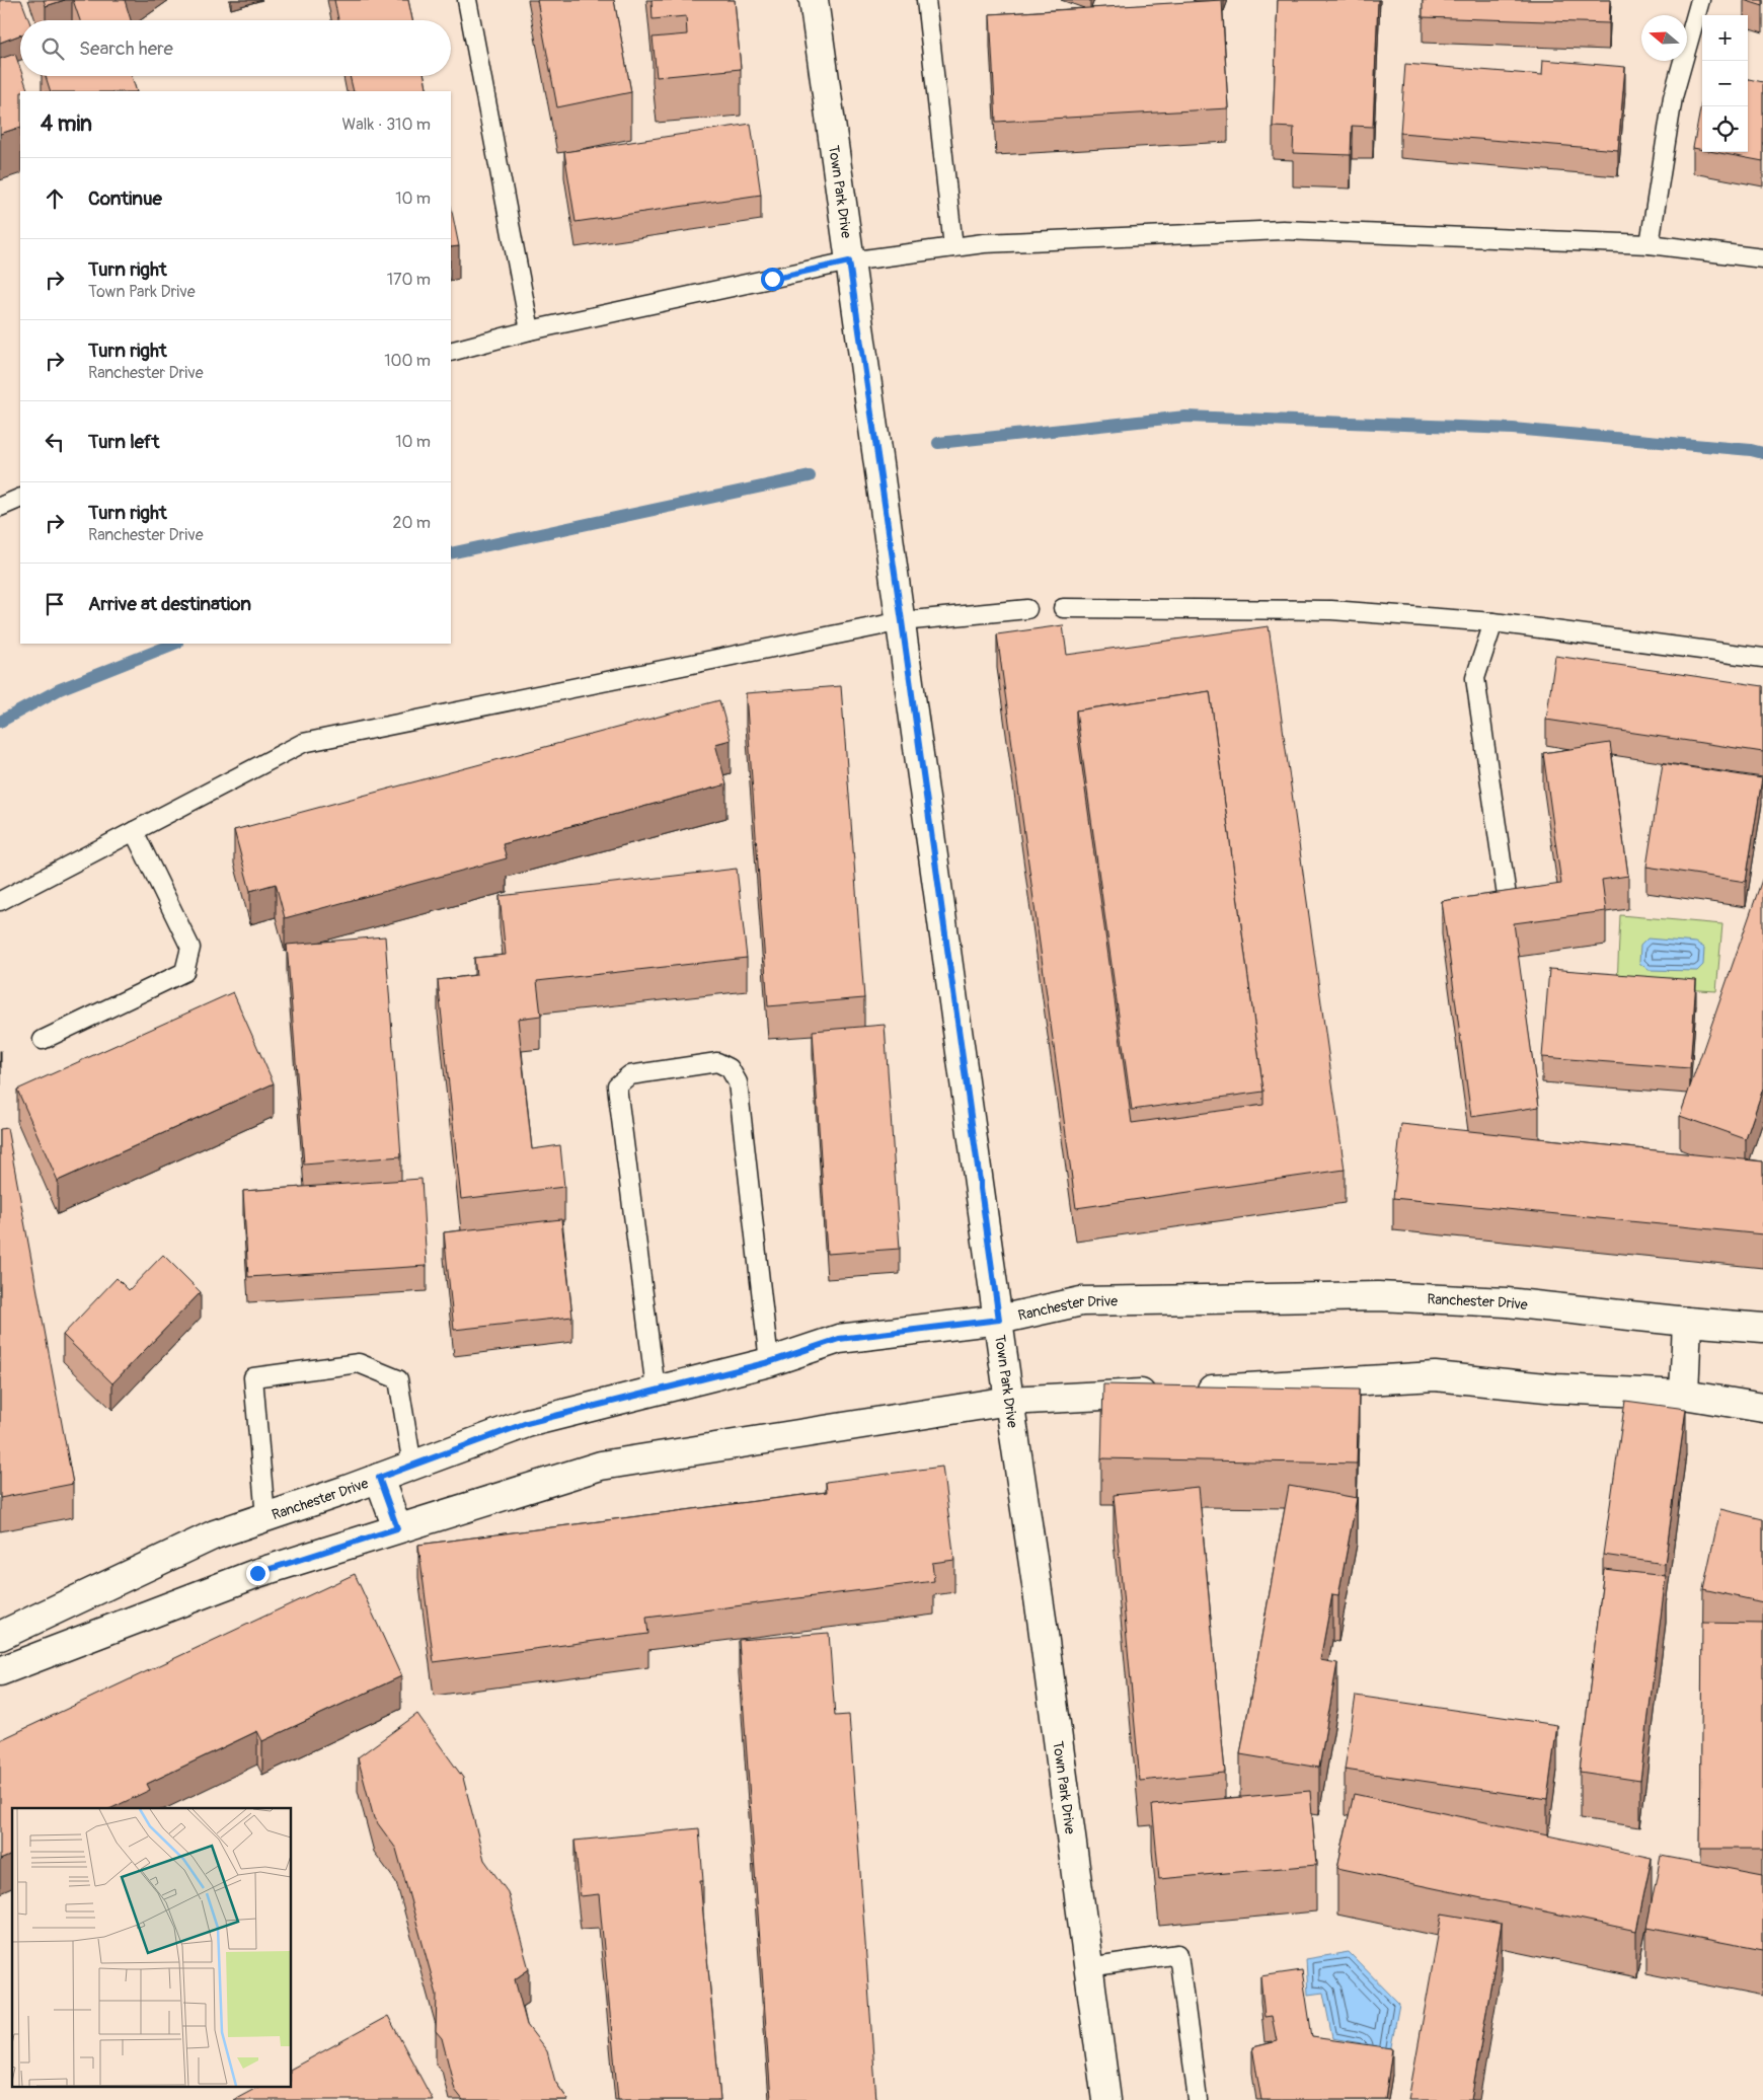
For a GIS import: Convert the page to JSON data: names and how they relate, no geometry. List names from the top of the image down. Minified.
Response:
{"streets":{"street":["Town Park Drive","Ranchester Drive"]},"crossings":[["Town Park Drive","Ranchester Drive"]],"north":"left","page":{"map_buttons":["+","−"],"search":"Search here","heading":["4 min","Walk · 310 m"],"list":[["Continue","10 m"],["Turn right","Town Park Drive","170 m"],["Turn right","Ranchester Drive","100 m"],["Turn left","10 m"],["Turn right","Ranchester Drive","20 m"],"Arrive at destination"]}}
